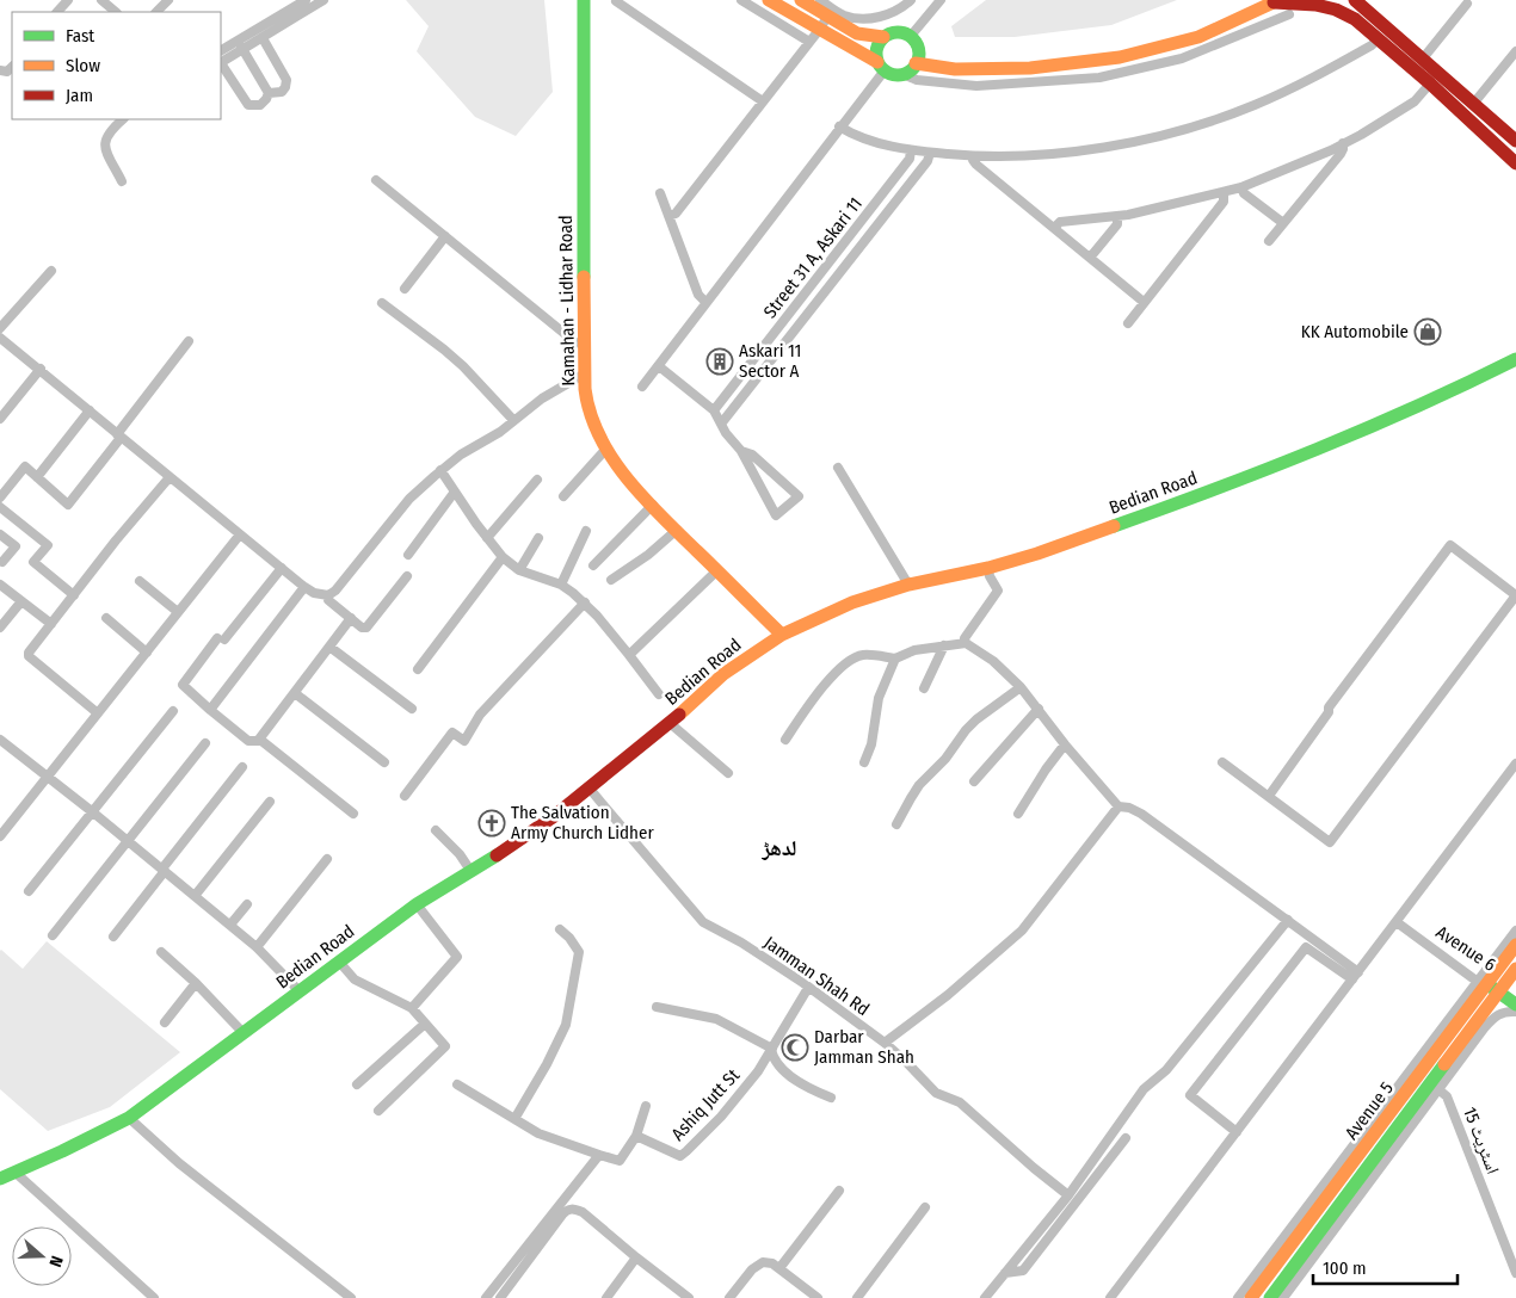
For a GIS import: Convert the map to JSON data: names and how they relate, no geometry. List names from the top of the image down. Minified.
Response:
{"streets":{"main road":["Kamahan - Lidhar Road","Bedian Road","Avenue 6","Avenue 5"],"street":["Street 31 A, Askari 11","Jamman Shah Rd","Ashiq Jutt St","اسٹریٹ 15"]},"crossings":[["Kamahan - Lidhar Road","Bedian Road"],["Bedian Road","Jamman Shah Rd"],["Avenue 6","Avenue 5"],["Jamman Shah Rd","Ashiq Jutt St"]],"districts":["لدھڑ"],"places":{"shop":["KK Automobile"],"building":["Askari 11 Sector A"],"church":["The Salvation Army Church Lidher"],"mosque":["Darbar Jamman Shah"]},"legend":["Fast","Slow","Jam"],"scale_bar":"100 m","north":"right"}
